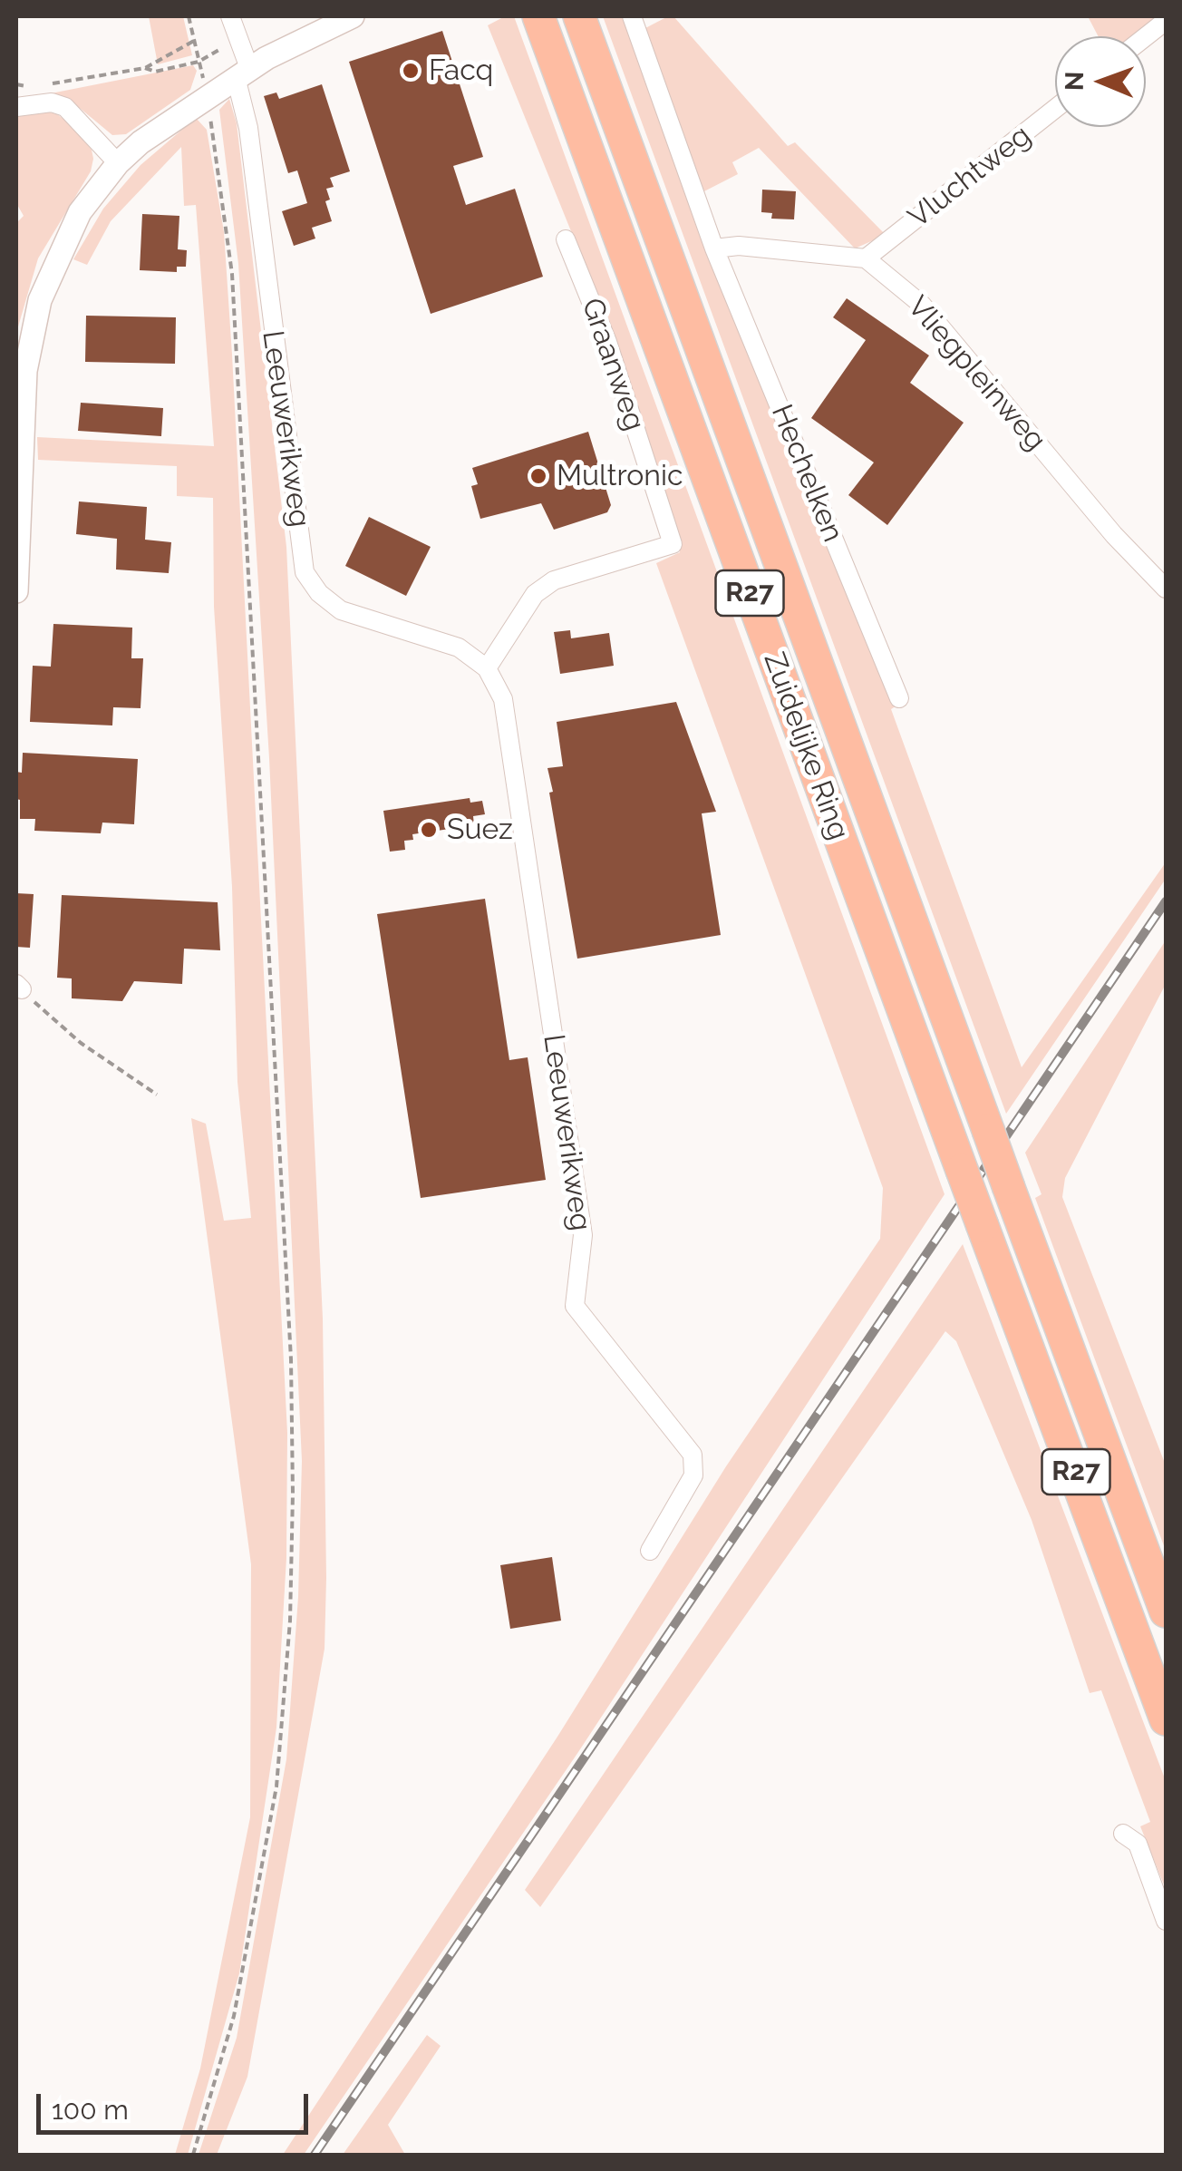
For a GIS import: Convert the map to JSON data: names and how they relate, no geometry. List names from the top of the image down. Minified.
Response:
{"streets":{"highway":["R27","Zuidelijke Ring"],"street":["Vluchtweg","Graanweg","Vliegpleinweg","Leeuwerikweg","Hechelken"]},"crossings":[["Vluchtweg","Vliegpleinweg"],["Graanweg","Leeuwerikweg"]],"places":["Facq","Multronic","Suez"],"scale_bar":"100 m","north":"left"}
